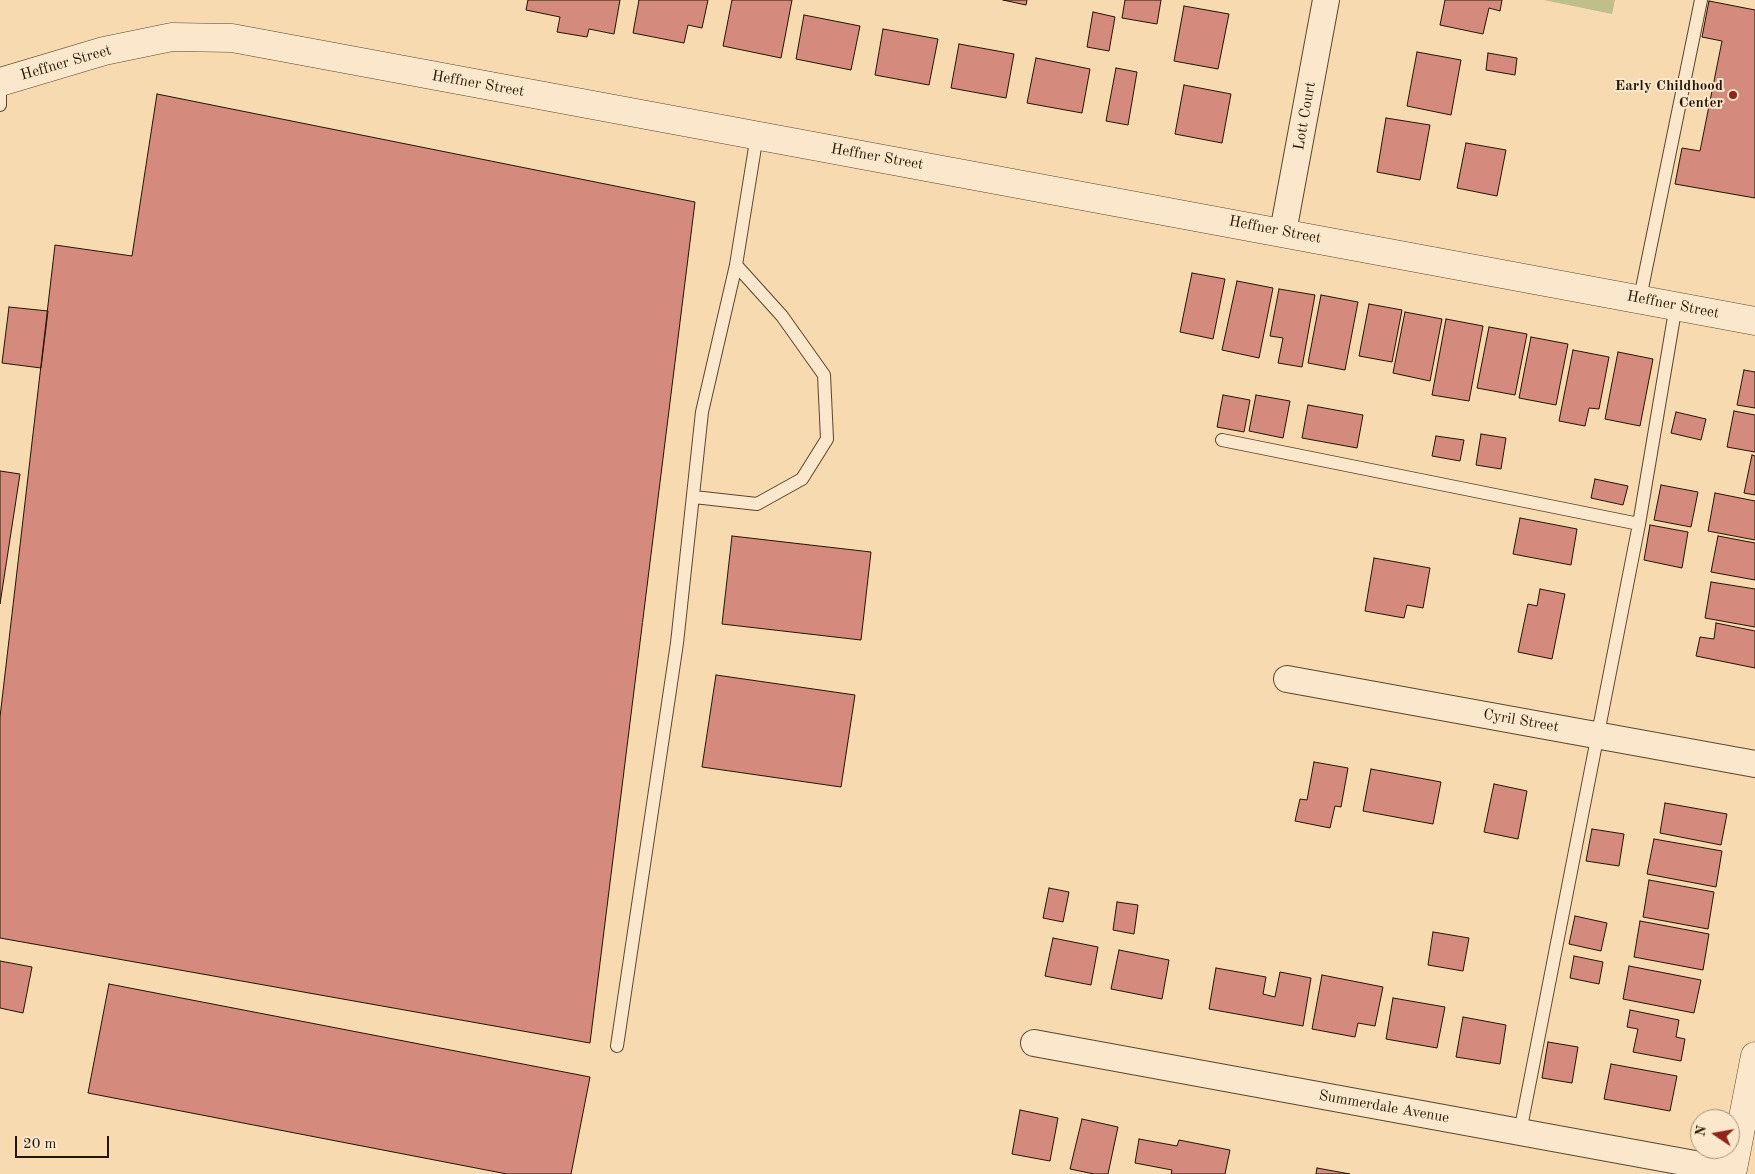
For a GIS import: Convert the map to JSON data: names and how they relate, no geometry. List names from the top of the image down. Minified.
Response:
{"streets":{"street":["Heffner Street","Lott Court","Cyril Street","Summerdale Avenue"]},"crossings":[["Heffner Street","Lott Court"]],"places":["Early Childhood Center"],"scale_bar":"20 m","north":"left"}
